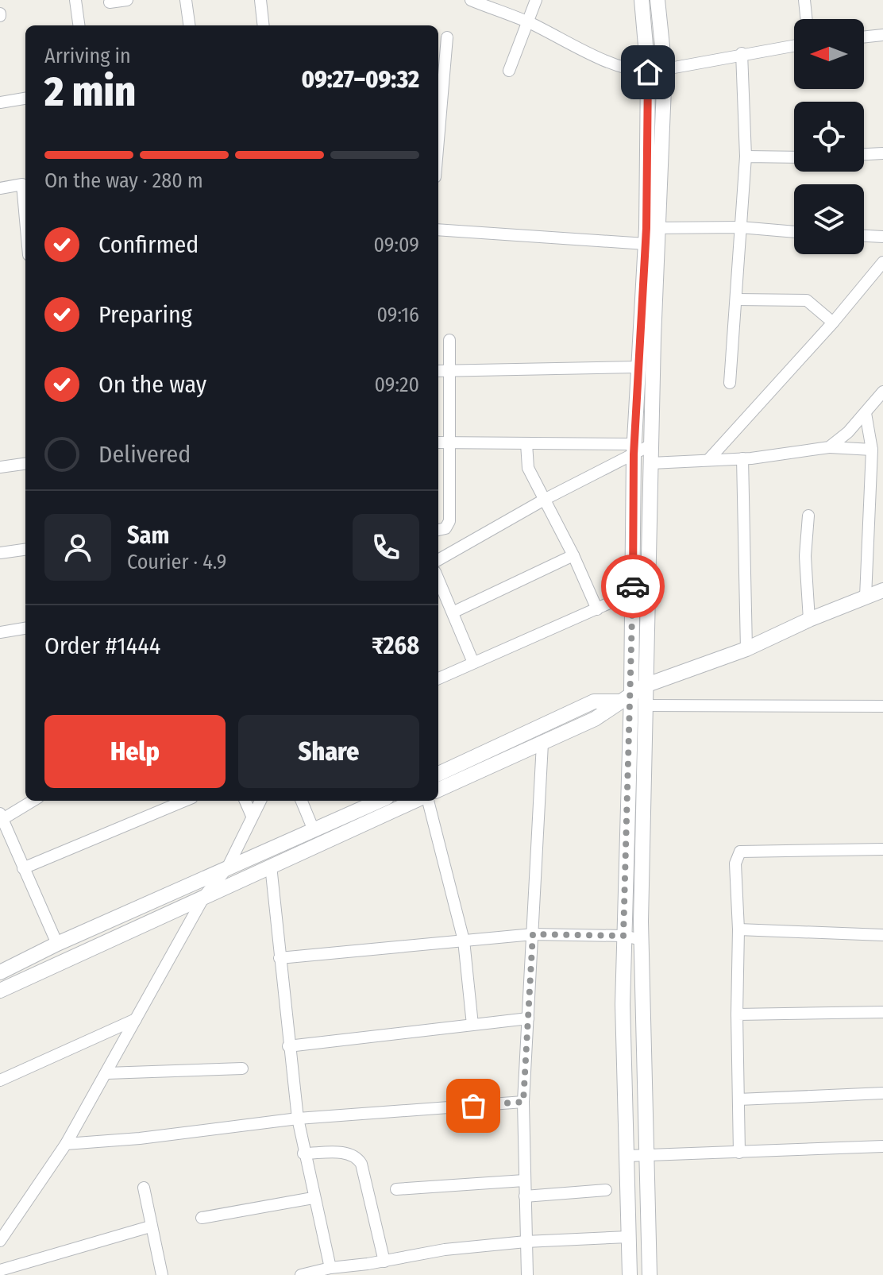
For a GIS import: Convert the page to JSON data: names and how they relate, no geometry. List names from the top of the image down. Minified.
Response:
{"north":"left","page":{"heading":["2 min","Arriving in","09:27–09:32"],"panel":["Sam","Courier · 4.9","Order #1444","₹268"],"bar":"On the way · 280 m","list":[["Confirmed","09:09"],["Preparing","09:16"],["On the way","09:20"],"Delivered"],"buttons":["Help","Share"]}}
